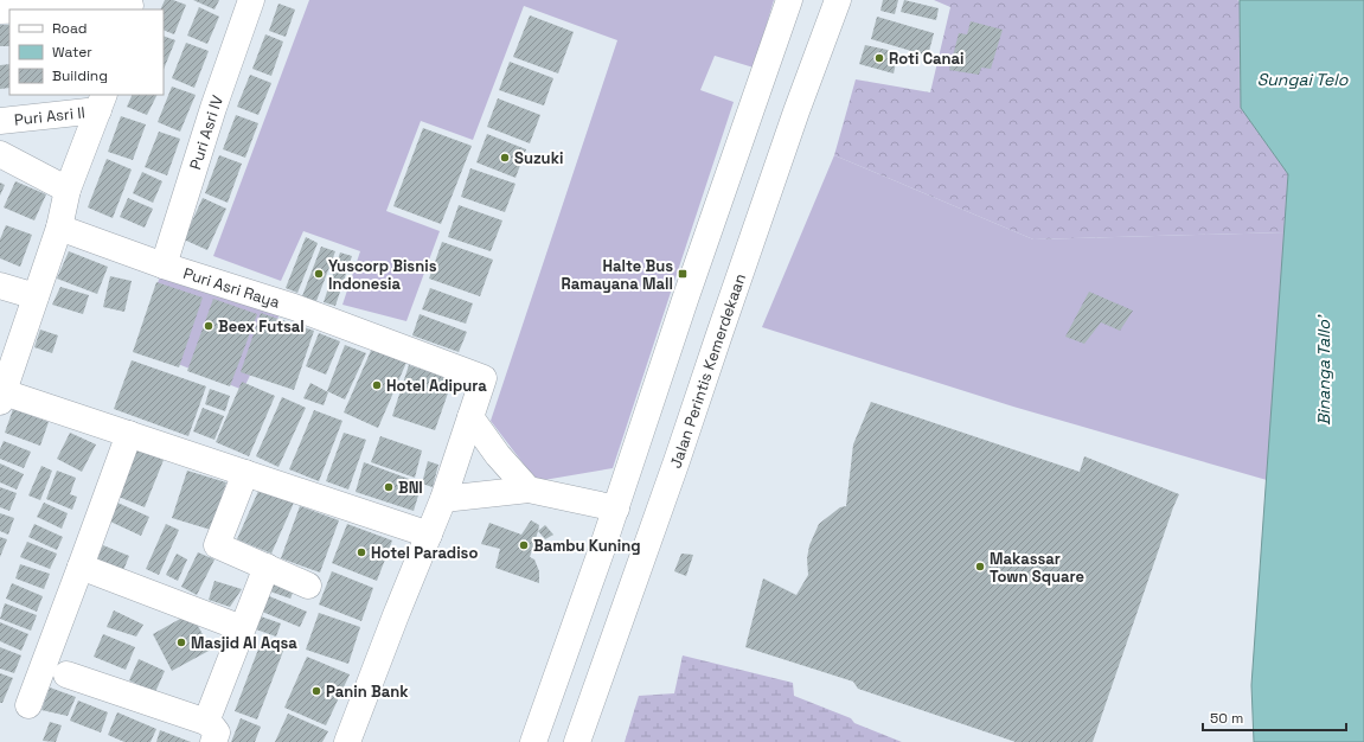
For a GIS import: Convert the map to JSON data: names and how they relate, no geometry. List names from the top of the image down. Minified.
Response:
{"streets":{"main road":["Puri Asri II","Puri Asri IV","Puri Asri Raya","Jalan Perintis Kemerdekaan"]},"crossings":[["Puri Asri IV","Puri Asri Raya"]],"water":["Sungai Telo","Binanga Tallo'"],"places":{"other":["Roti Canai","Suzuki","Yuscorp Bisnis Indonesia","Beex Futsal","Hotel Adipura","BNI","Bambu Kuning","Hotel Paradiso","Makassar Town Square","Masjid Al Aqsa","Panin Bank"],"transit":["Halte Bus Ramayana Mall"]},"legend":["Road","Water","Building"],"scale_bar":"50 m"}
